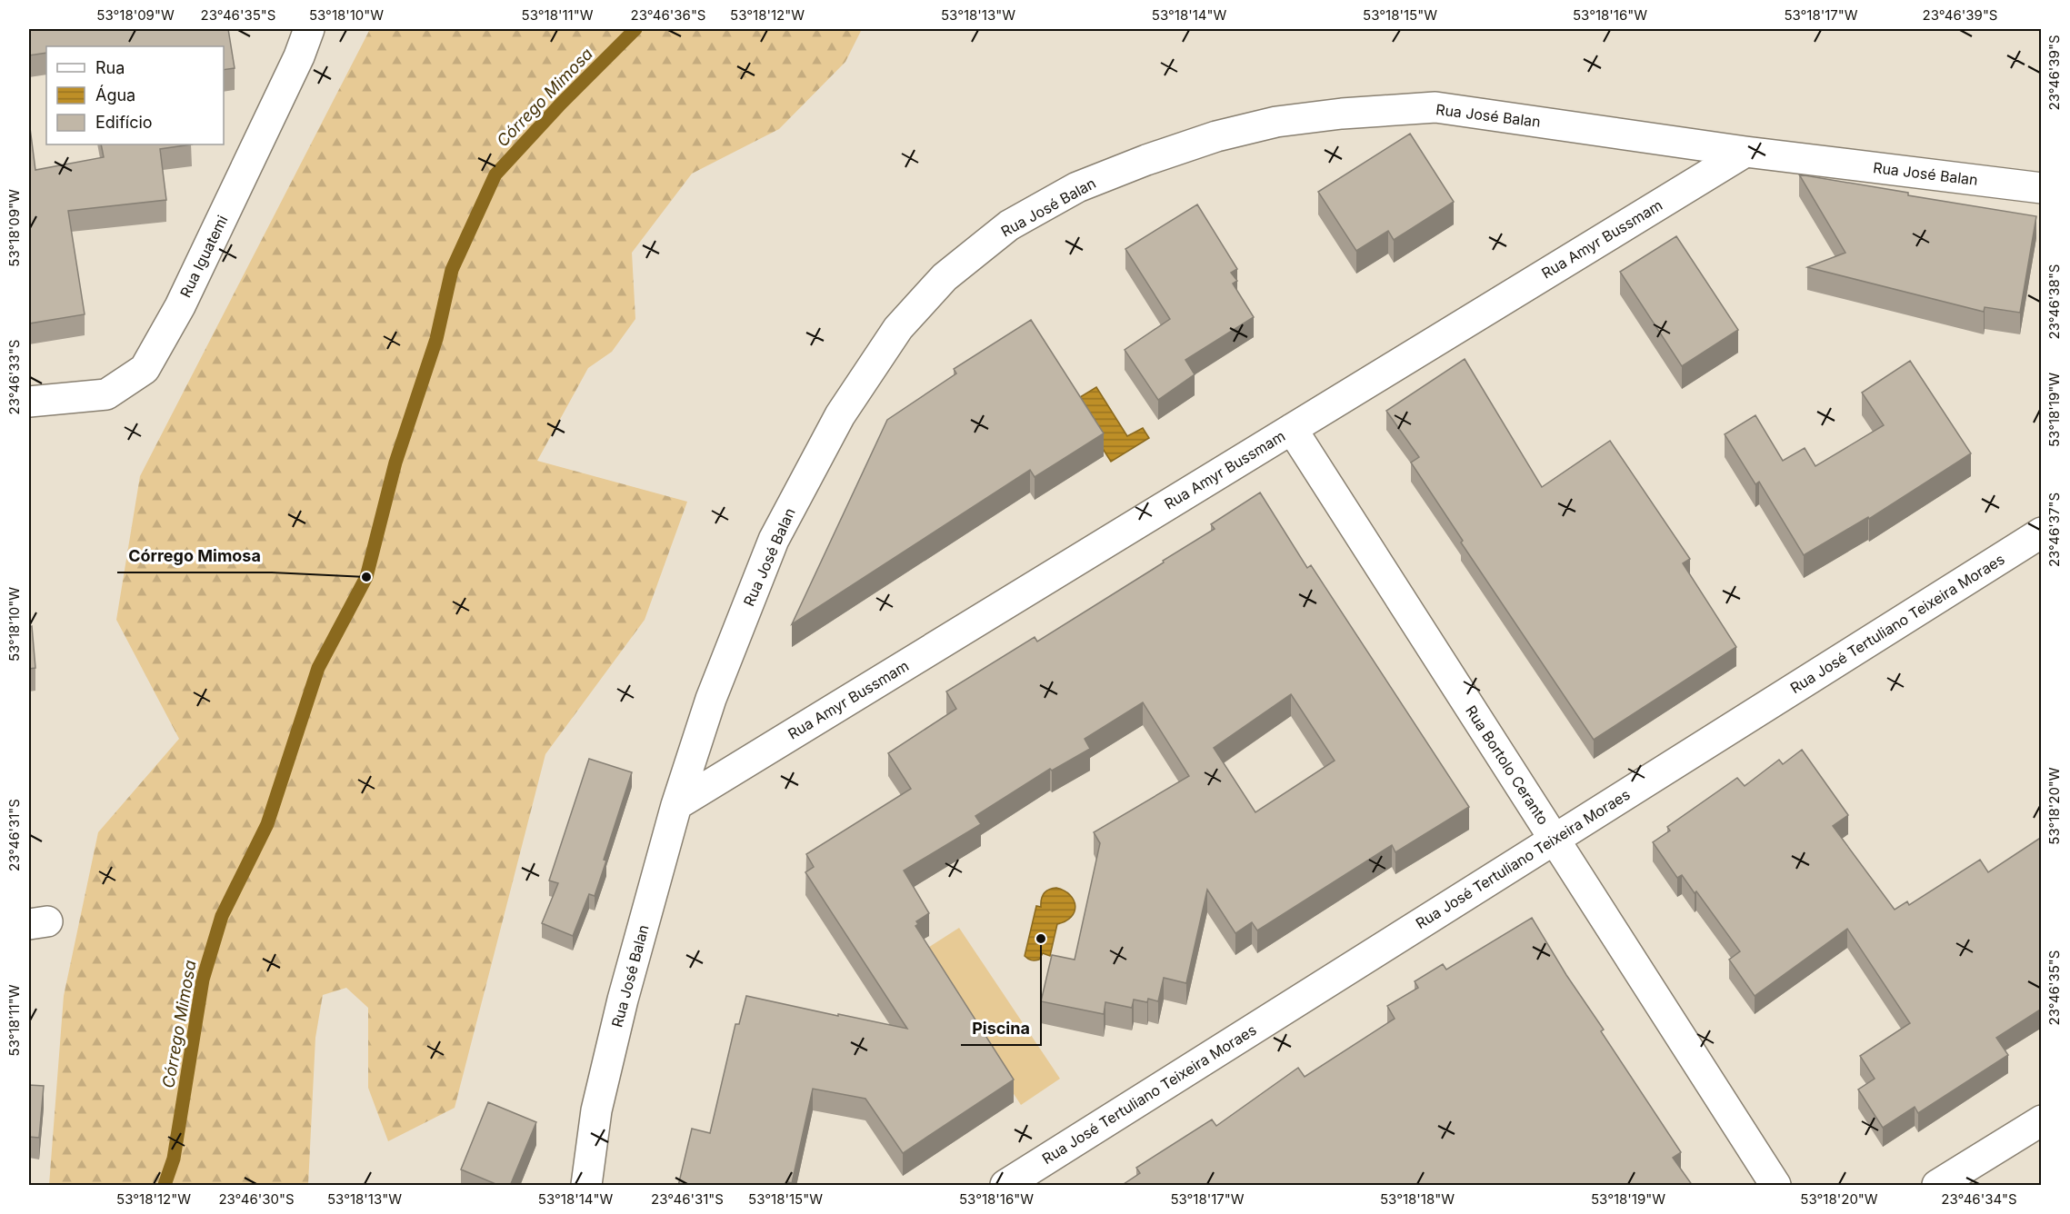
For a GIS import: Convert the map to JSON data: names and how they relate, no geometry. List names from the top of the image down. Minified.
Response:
{"streets":{"street":["Rua José Balan","Rua Amyr Bussmam","Rua Iguatemi","Rua José Tertuliano Teixeira Moraes","Rua Bortolo Ceranto"]},"crossings":[["Rua José Balan","Rua Amyr Bussmam"],["Rua Amyr Bussmam","Rua Bortolo Ceranto"],["Rua José Tertuliano Teixeira Moraes","Rua Bortolo Ceranto"]],"water":["Córrego Mimosa"],"places":["Córrego Mimosa","Piscina"],"legend":["Rua","Água","Edifício"],"coordinates":["53°18'09\"W","23°46'35\"S","53°18'10\"W","53°18'11\"W","23°46'36\"S","53°18'12\"W","53°18'13\"W","53°18'14\"W","53°18'15\"W","53°18'16\"W","53°18'17\"W","23°46'39\"S","23°46'38\"S","23°46'33\"S","53°18'19\"W","23°46'37\"S","53°18'20\"W","23°46'31\"S","23°46'30\"S","53°18'18\"W","23°46'34\"S"]}
